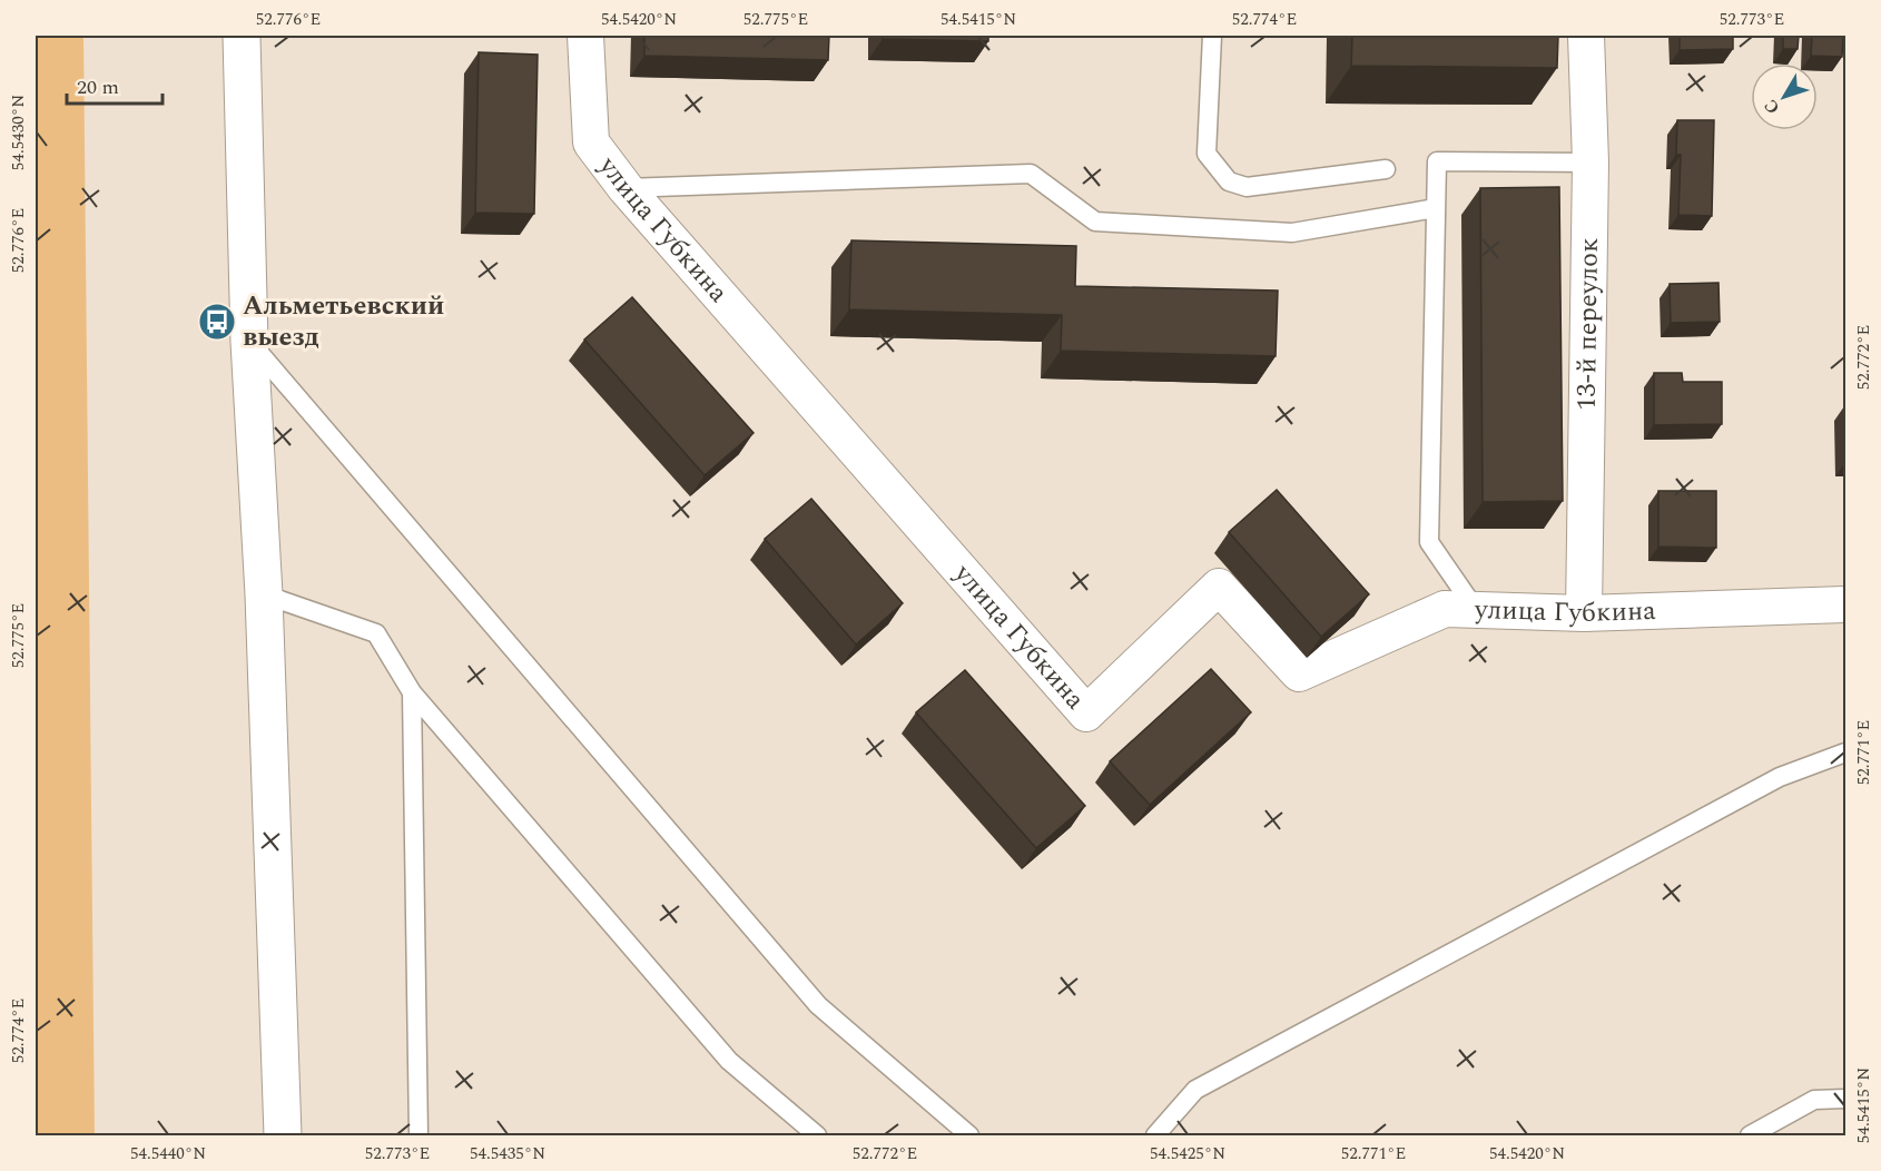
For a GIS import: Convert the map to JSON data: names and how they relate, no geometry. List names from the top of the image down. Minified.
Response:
{"streets":{"street":["улица Губкина","13-й переулок"]},"crossings":[["улица Губкина","13-й переулок"]],"places":{"bus stop":["Альметьевский выезд"]},"scale_bar":"20 m","north":"bottom left","coordinates":["52.776°E","54.5420°N","52.775°E","54.5415°N","52.774°E","52.773°E","54.5430°N","52.772°E","52.771°E","54.5440°N","54.5435°N","54.5425°N"]}
